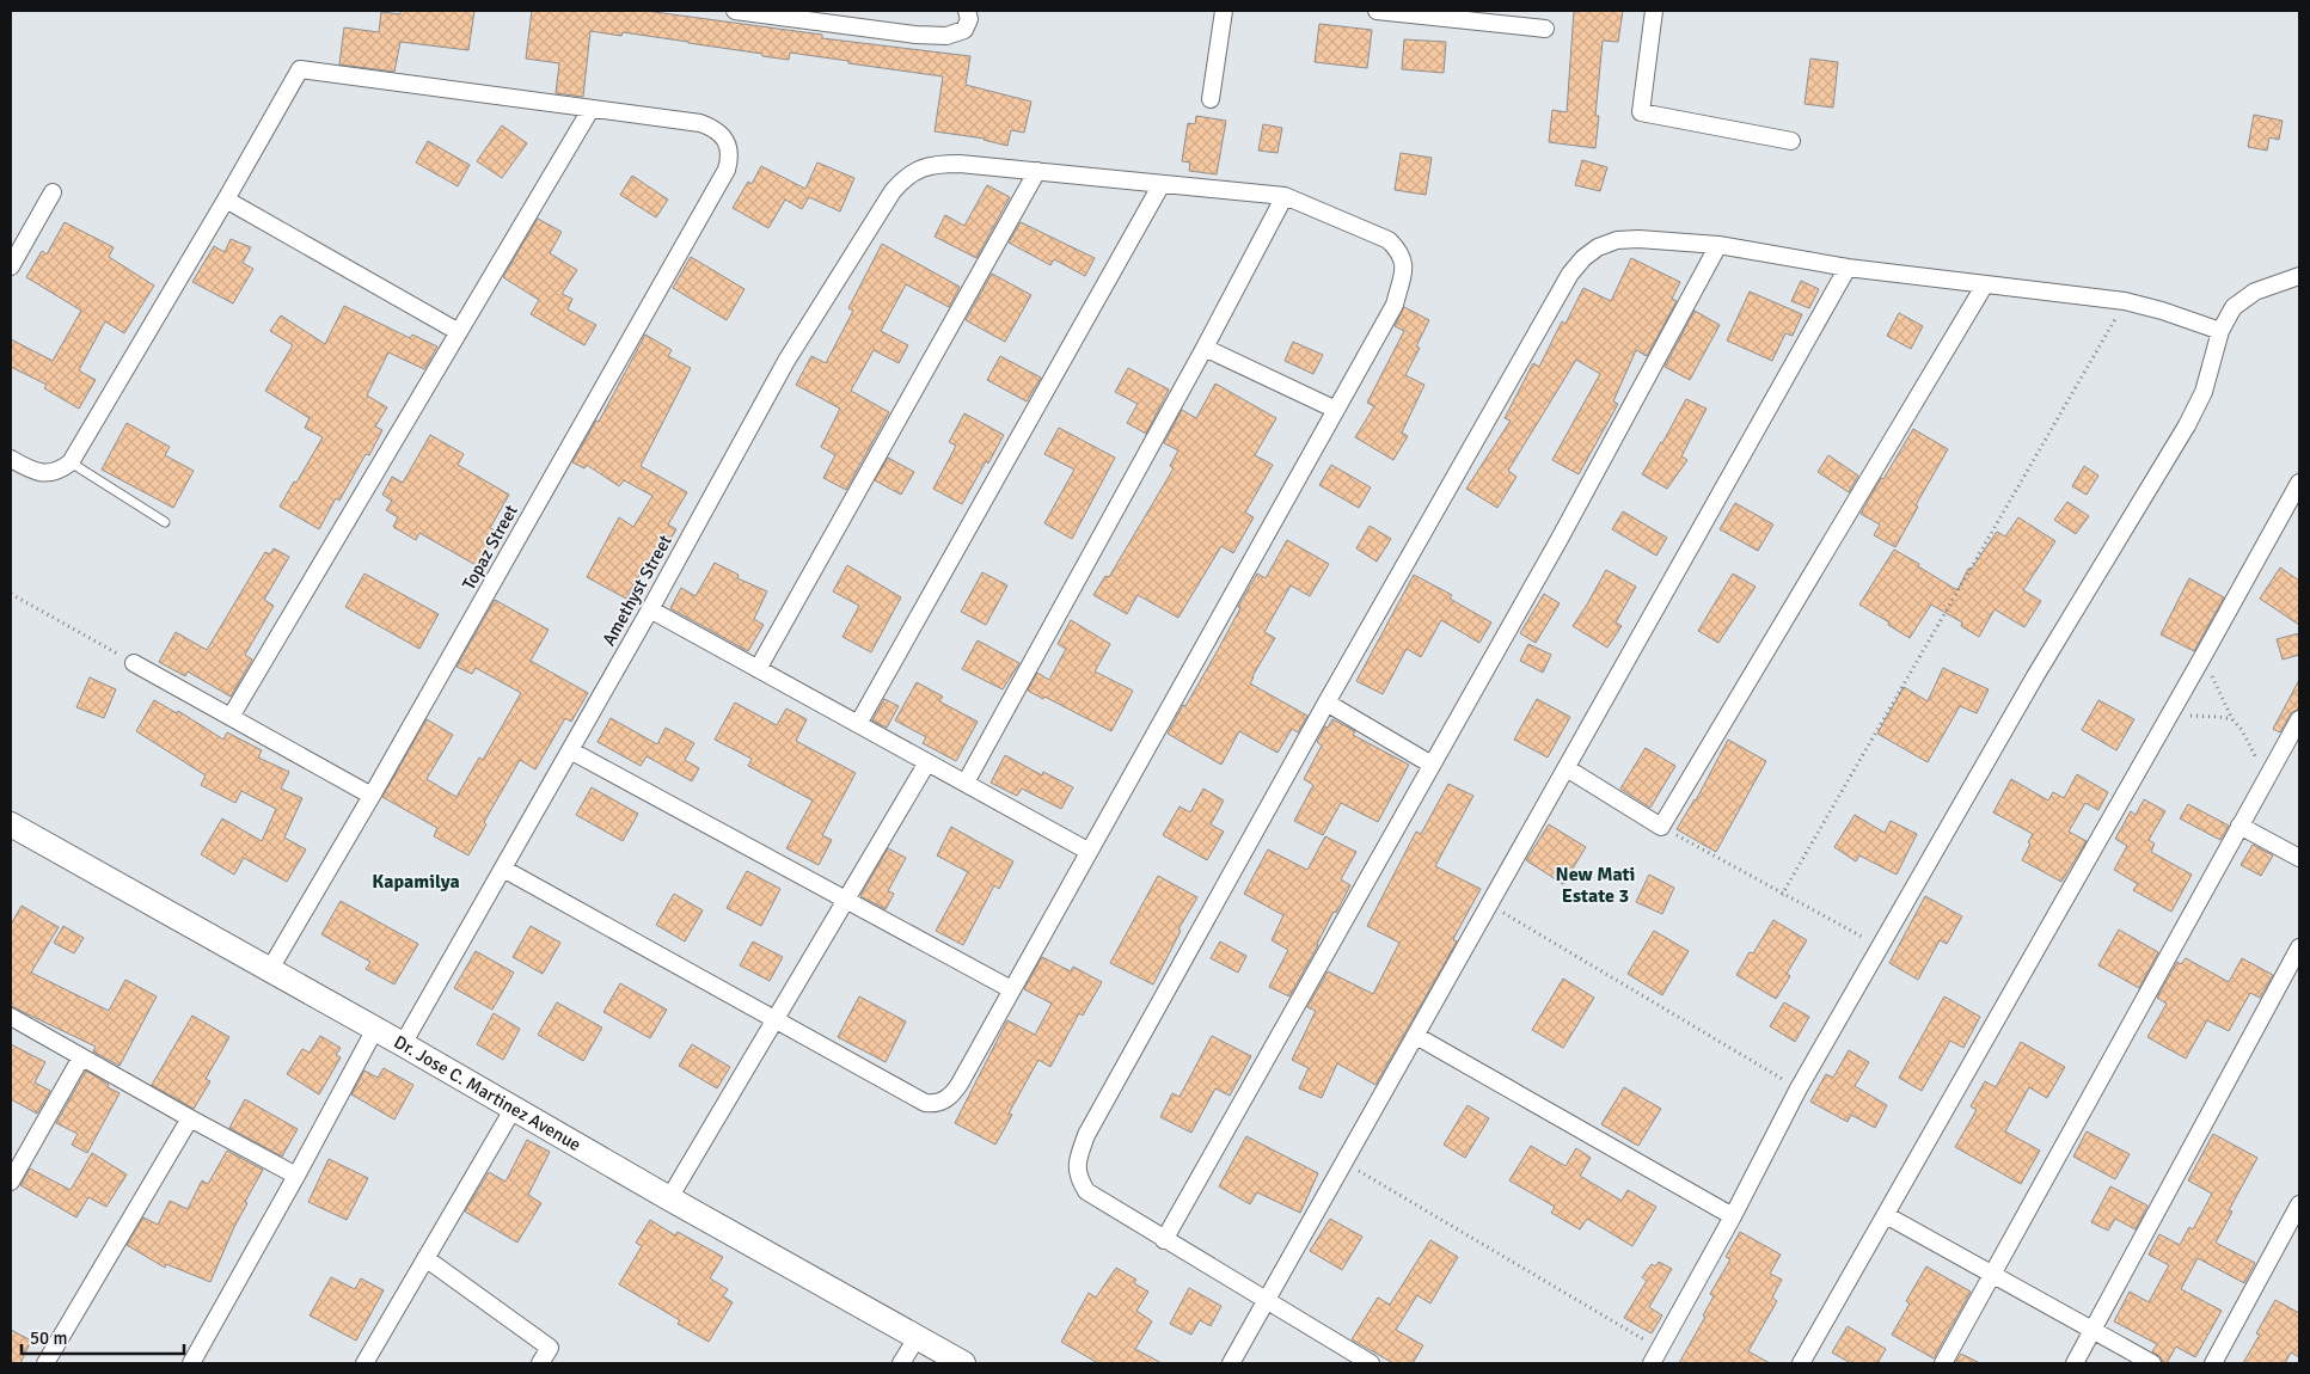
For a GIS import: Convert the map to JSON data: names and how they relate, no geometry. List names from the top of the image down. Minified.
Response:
{"streets":{"street":["Topaz Street","Amethyst Street","Dr. Jose C. Martinez Avenue"]},"crossings":[["Topaz Street","Dr. Jose C. Martinez Avenue"],["Amethyst Street","Dr. Jose C. Martinez Avenue"]],"districts":["New Mati Estate 3","Kapamilya"],"scale_bar":"50 m"}
